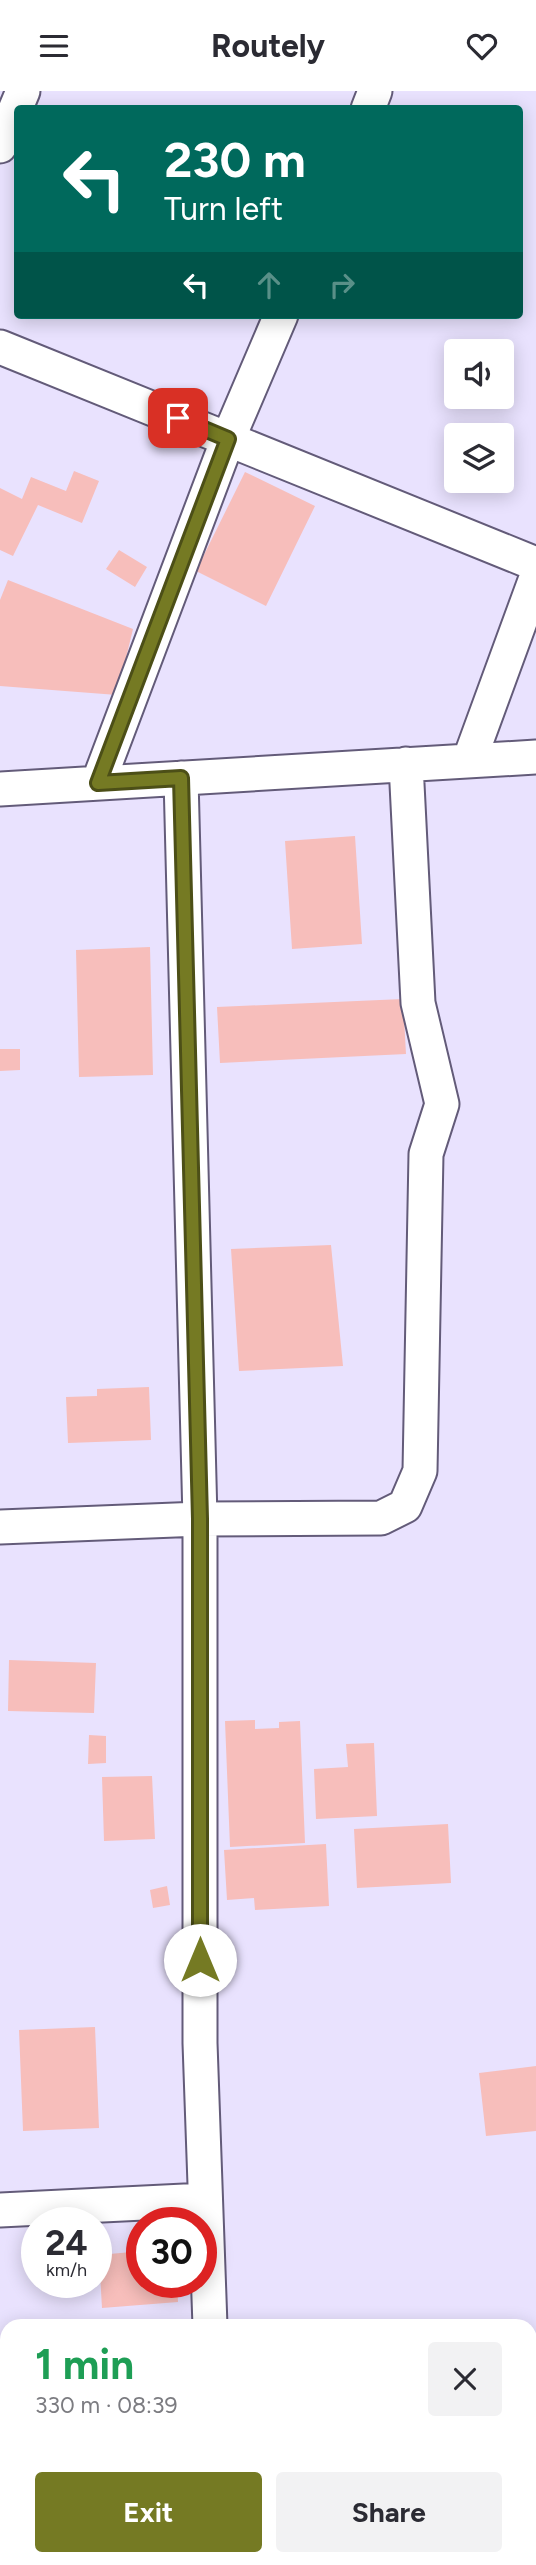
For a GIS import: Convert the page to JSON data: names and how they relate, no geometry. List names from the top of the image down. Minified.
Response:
{"page":{"header":"Routely","turn":["230 m","Turn left"],"speed":"24 km/h","limit":"30","heading":["1 min","330 m · 08:39"],"buttons":["Exit","Share"]}}
